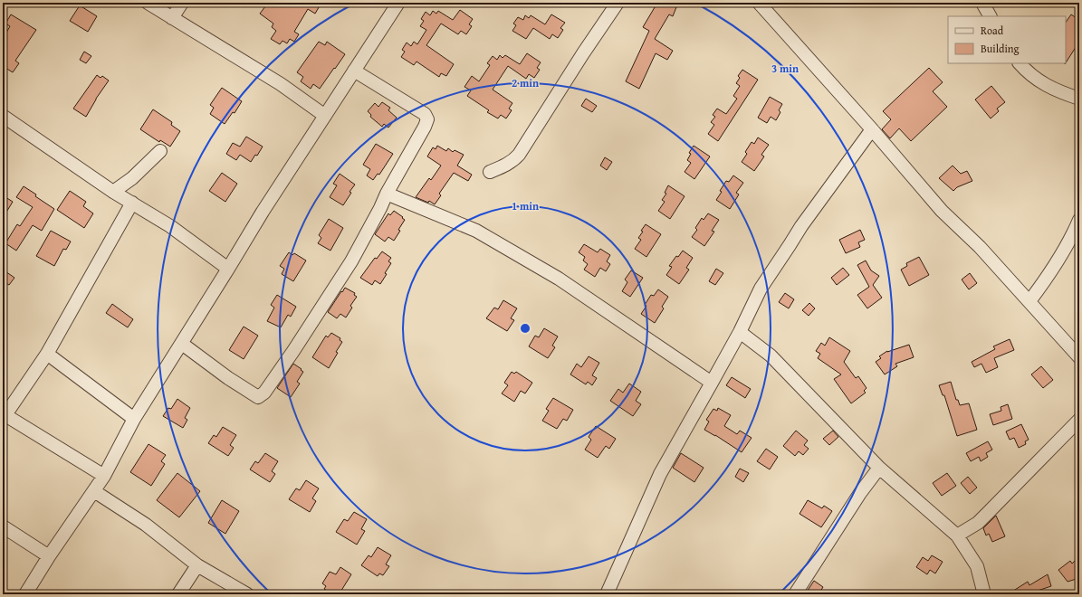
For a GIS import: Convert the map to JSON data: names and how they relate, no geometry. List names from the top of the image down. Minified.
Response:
{"legend":["Road","Building"],"rings":["3 min","2 min","1 min"]}
